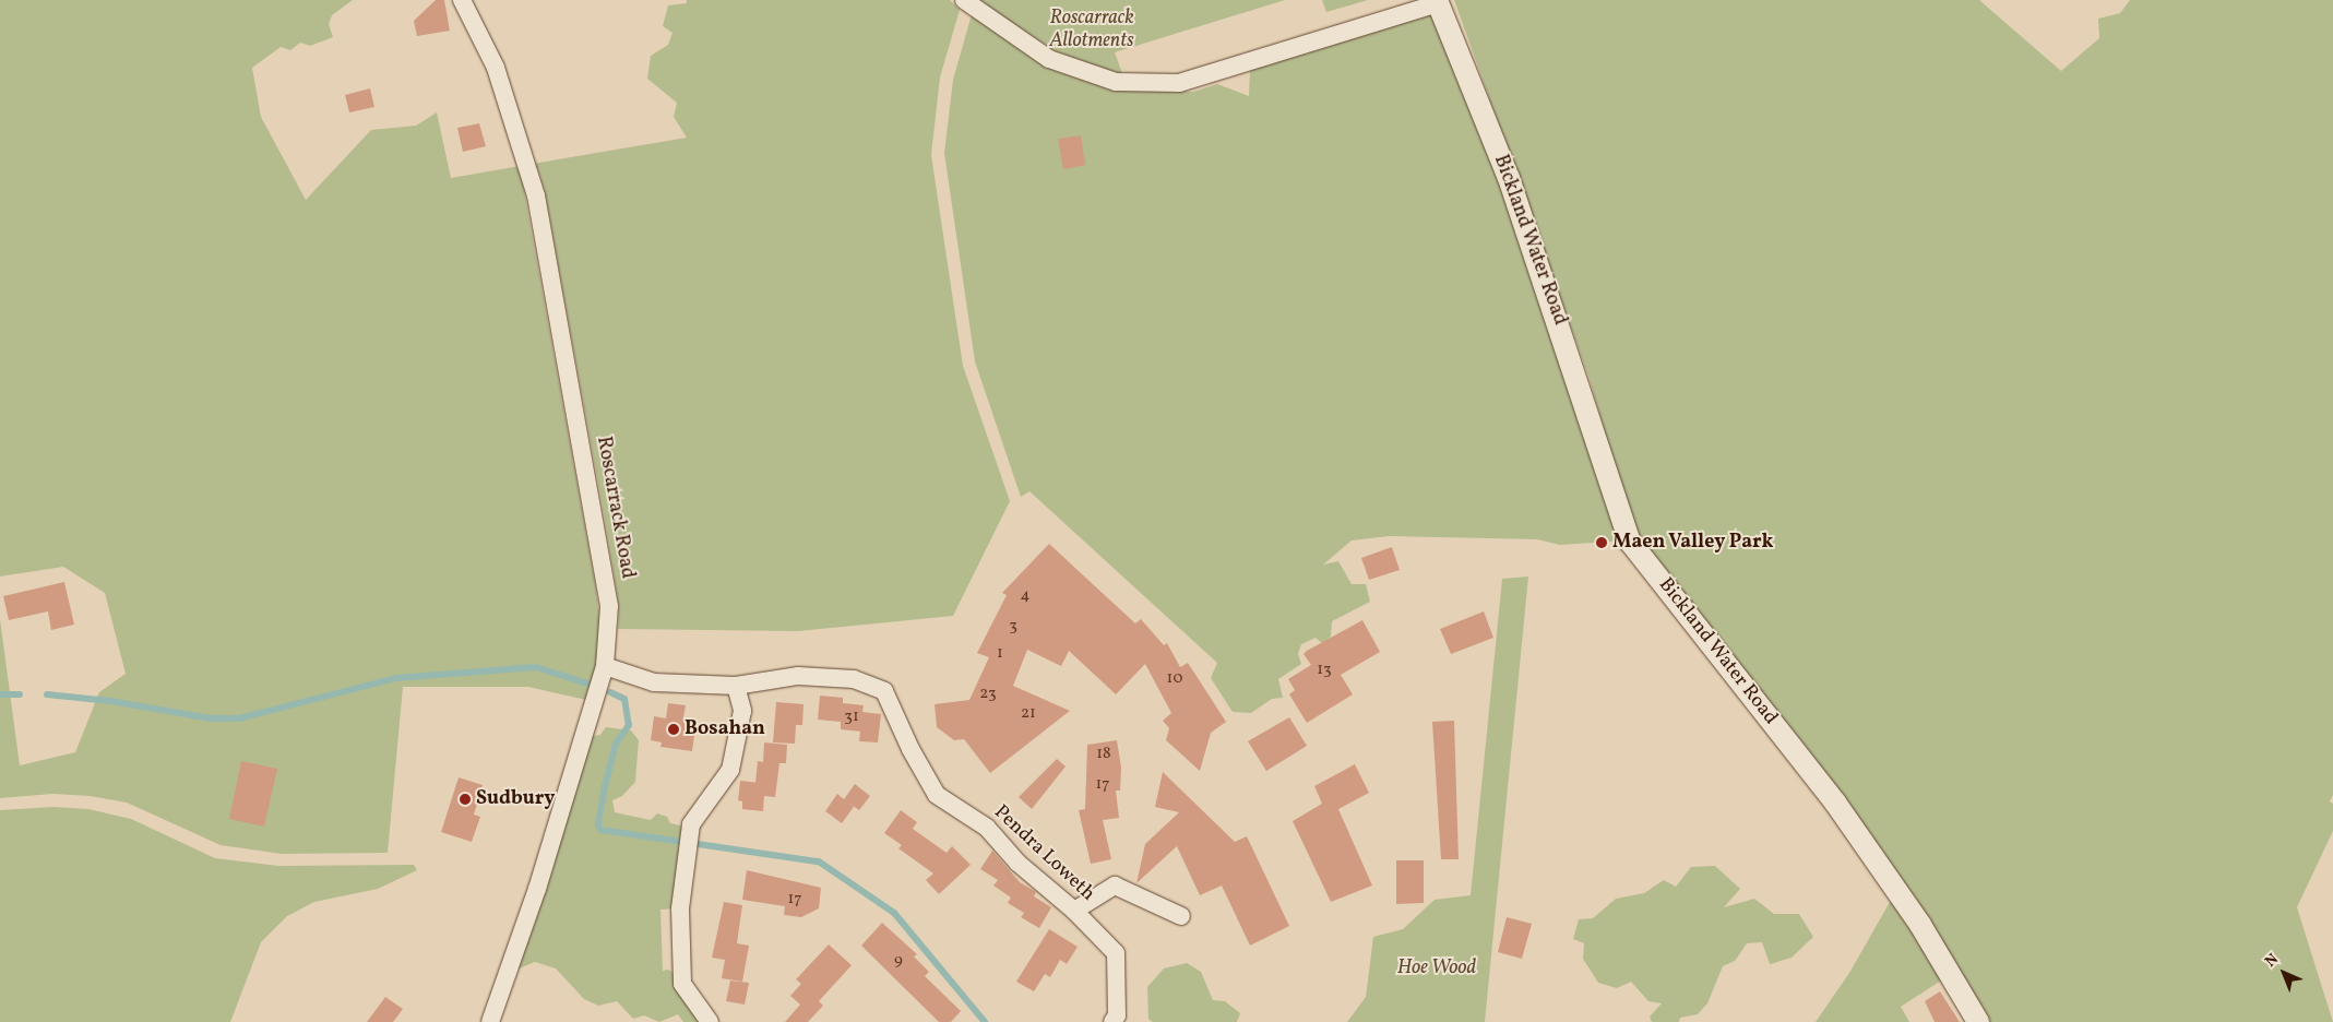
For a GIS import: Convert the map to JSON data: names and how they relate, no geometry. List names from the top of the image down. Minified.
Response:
{"streets":{"street":["Bickland Water Road","Roscarrack Road","Pendra Loweth"]},"crossings":[["Roscarrack Road","Pendra Loweth"]],"parks":["Roscarrack Allotments","Hoe Wood"],"places":["Maen Valley Park","Bosahan","Sudbury"],"house_numbers":["4","3","1","13","10","23","21","31","18","17","17","9"],"north":"top left"}
